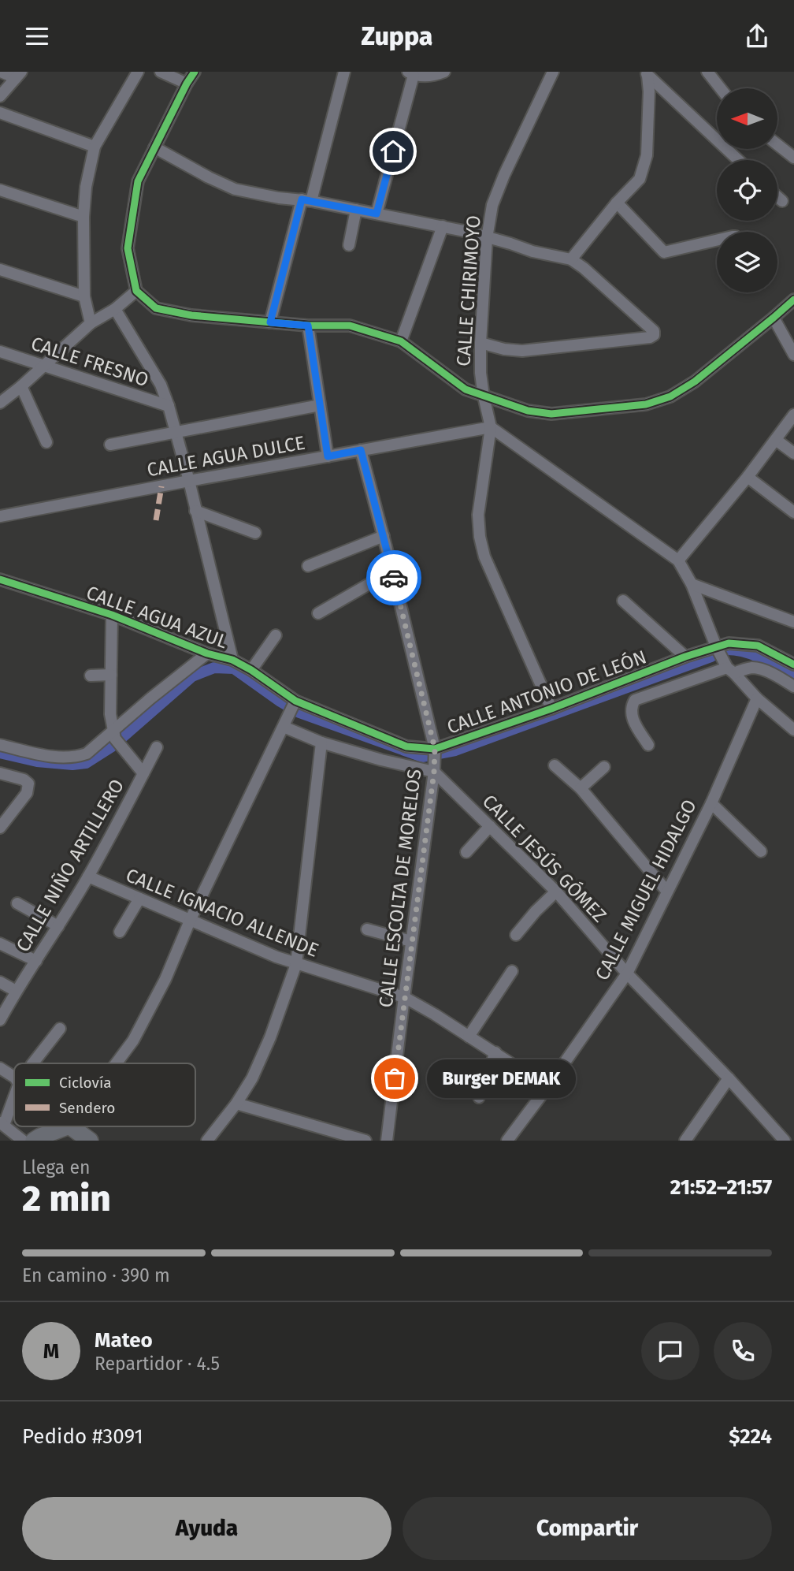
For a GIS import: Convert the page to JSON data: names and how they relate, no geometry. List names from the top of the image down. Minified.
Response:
{"streets":{"street":["CALLE CHIRIMOYO","CALLE FRESNO","CALLE AGUA DULCE","CALLE AGUA AZUL","CALLE ANTONIO DE LEÓN","CALLE JESÚS GÓMEZ","CALLE NIÑO ARTILLERO","CALLE ESCOLTA DE MORELOS","CALLE MIGUEL HIDALGO","CALLE IGNACIO ALLENDE"]},"crossings":[["CALLE CHIRIMOYO","CALLE AGUA DULCE"],["CALLE AGUA DULCE","CALLE ESCOLTA DE MORELOS"],["CALLE AGUA AZUL","CALLE ANTONIO DE LEÓN"],["CALLE ANTONIO DE LEÓN","CALLE JESÚS GÓMEZ"],["CALLE ANTONIO DE LEÓN","CALLE ESCOLTA DE MORELOS"],["CALLE JESÚS GÓMEZ","CALLE ESCOLTA DE MORELOS"],["CALLE JESÚS GÓMEZ","CALLE MIGUEL HIDALGO"],["CALLE NIÑO ARTILLERO","CALLE IGNACIO ALLENDE"],["CALLE ESCOLTA DE MORELOS","CALLE IGNACIO ALLENDE"],["CALLE MIGUEL HIDALGO","CALLE IGNACIO ALLENDE"]],"places":["Burger DEMAK"],"legend":["Ciclovía","Sendero"],"north":"left","page":{"header":"Zuppa","bubble":"Burger DEMAK","heading":["2 min","Llega en","21:52–21:57"],"panel":["Mateo","Repartidor · 4.5","Pedido #3091","$224"],"bar":"En camino · 390 m","round":"M","buttons":["Ayuda","Compartir"]}}
